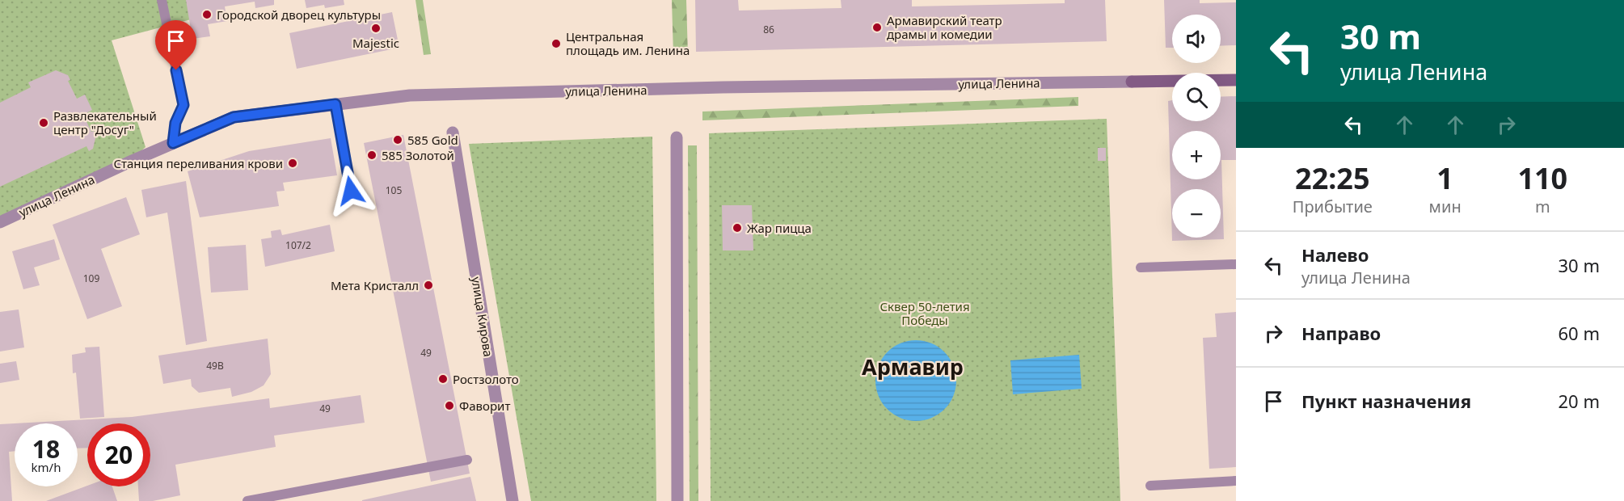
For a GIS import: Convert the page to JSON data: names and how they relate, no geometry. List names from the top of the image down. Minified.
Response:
{"streets":{"street":["улица Ленина","улица Кирова"]},"districts":["Армавир"],"parks":["Сквер 50-летия Победы"],"places":["Городской дворец культуры","Армавирский театр драмы и комедии","Majestic","Центральная площадь им. Ленина","Развлекательный центр \"Досуг\"","585 Gold","585 Золотой","Cтанция переливания крови","Жар пицца","Мета Кристалл","Ростзолото","Фаворит"],"house_numbers":["86","105","107/2","109","49","49В","49"],"page":{"turn":["30 m","улица Ленина"],"map_buttons":["+","−"],"eta":["22:25","Прибытие","1","мин","110","m"],"list":[{"name":"Налево","note":"улица Ленина","value":"30 m"},{"name":"Направо","value":"60 m"},{"name":"Пункт назначения","value":"20 m"}],"speed":"18 km/h","limit":"20"}}
